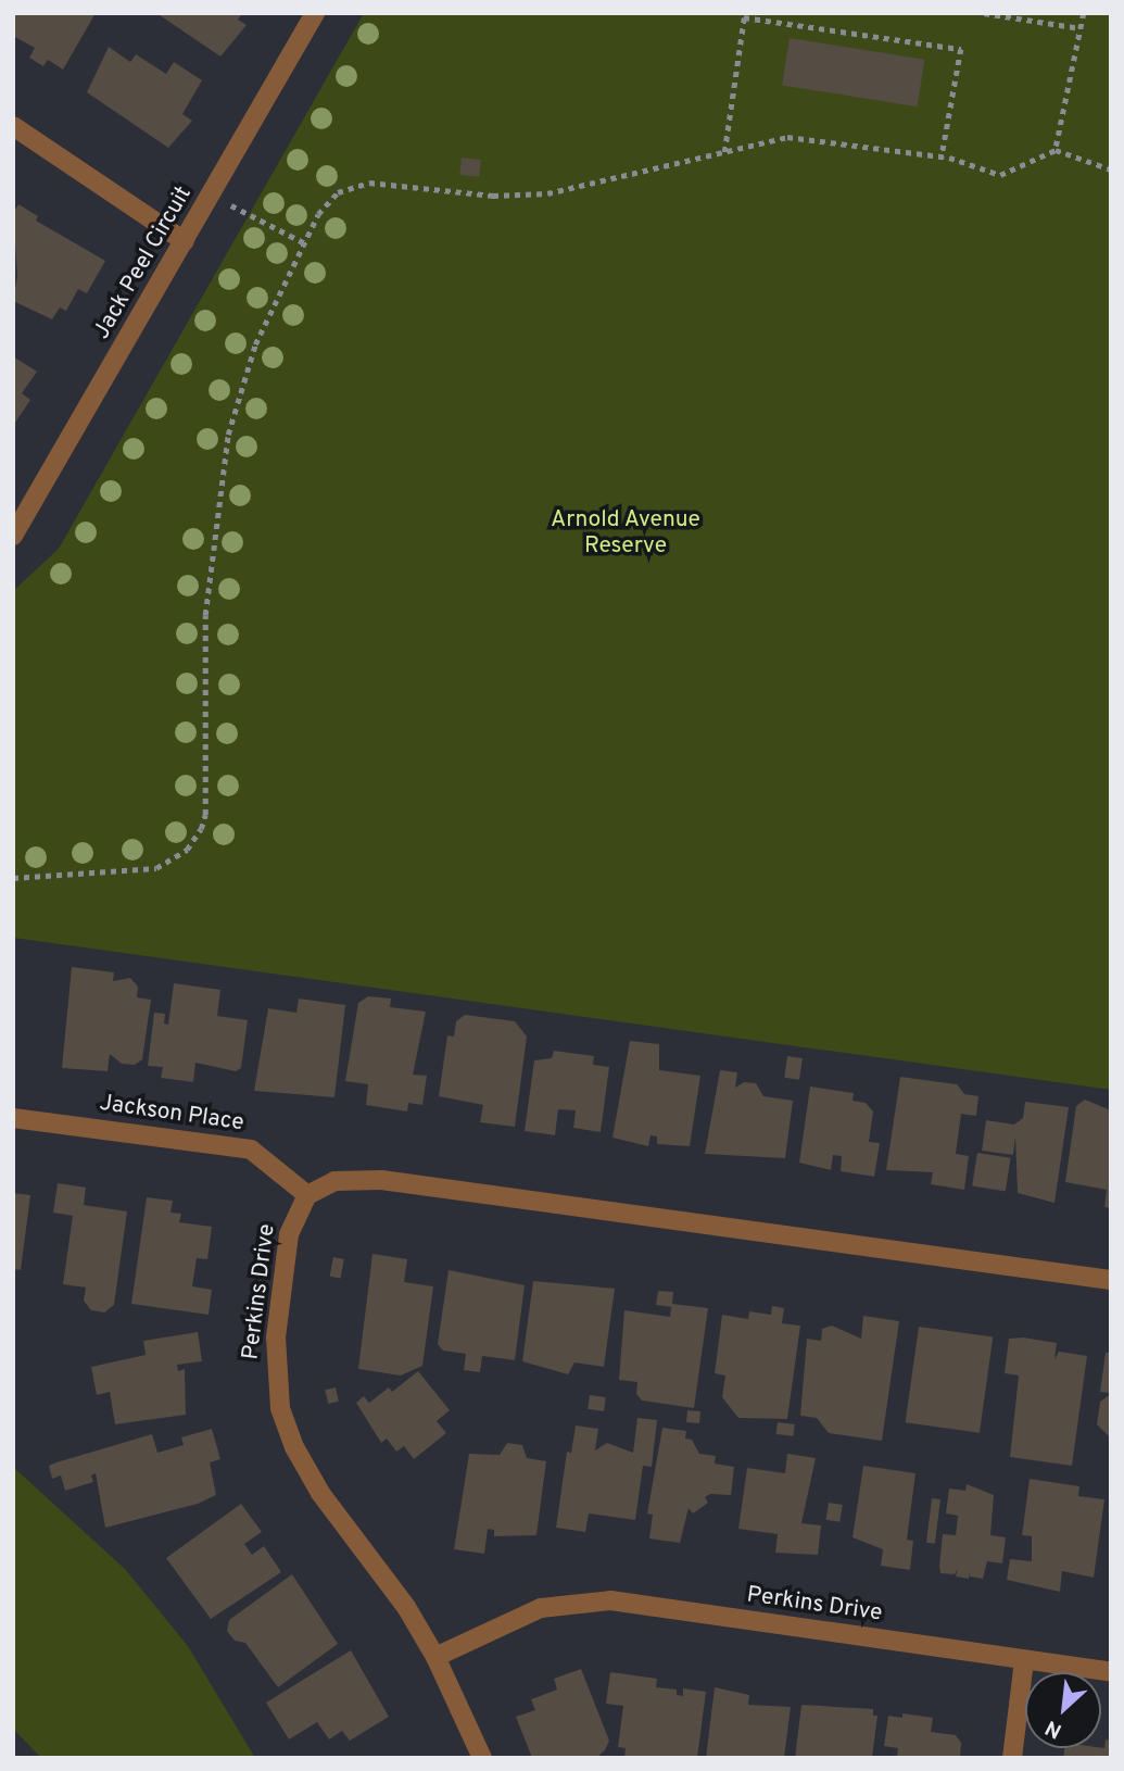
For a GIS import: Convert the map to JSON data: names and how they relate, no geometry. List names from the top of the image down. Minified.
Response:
{"streets":{"street":["Jack Peel Circuit","Jackson Place","Perkins Drive"]},"crossings":[["Jackson Place","Perkins Drive"]],"parks":["Arnold Avenue Reserve"],"north":"bottom left"}
